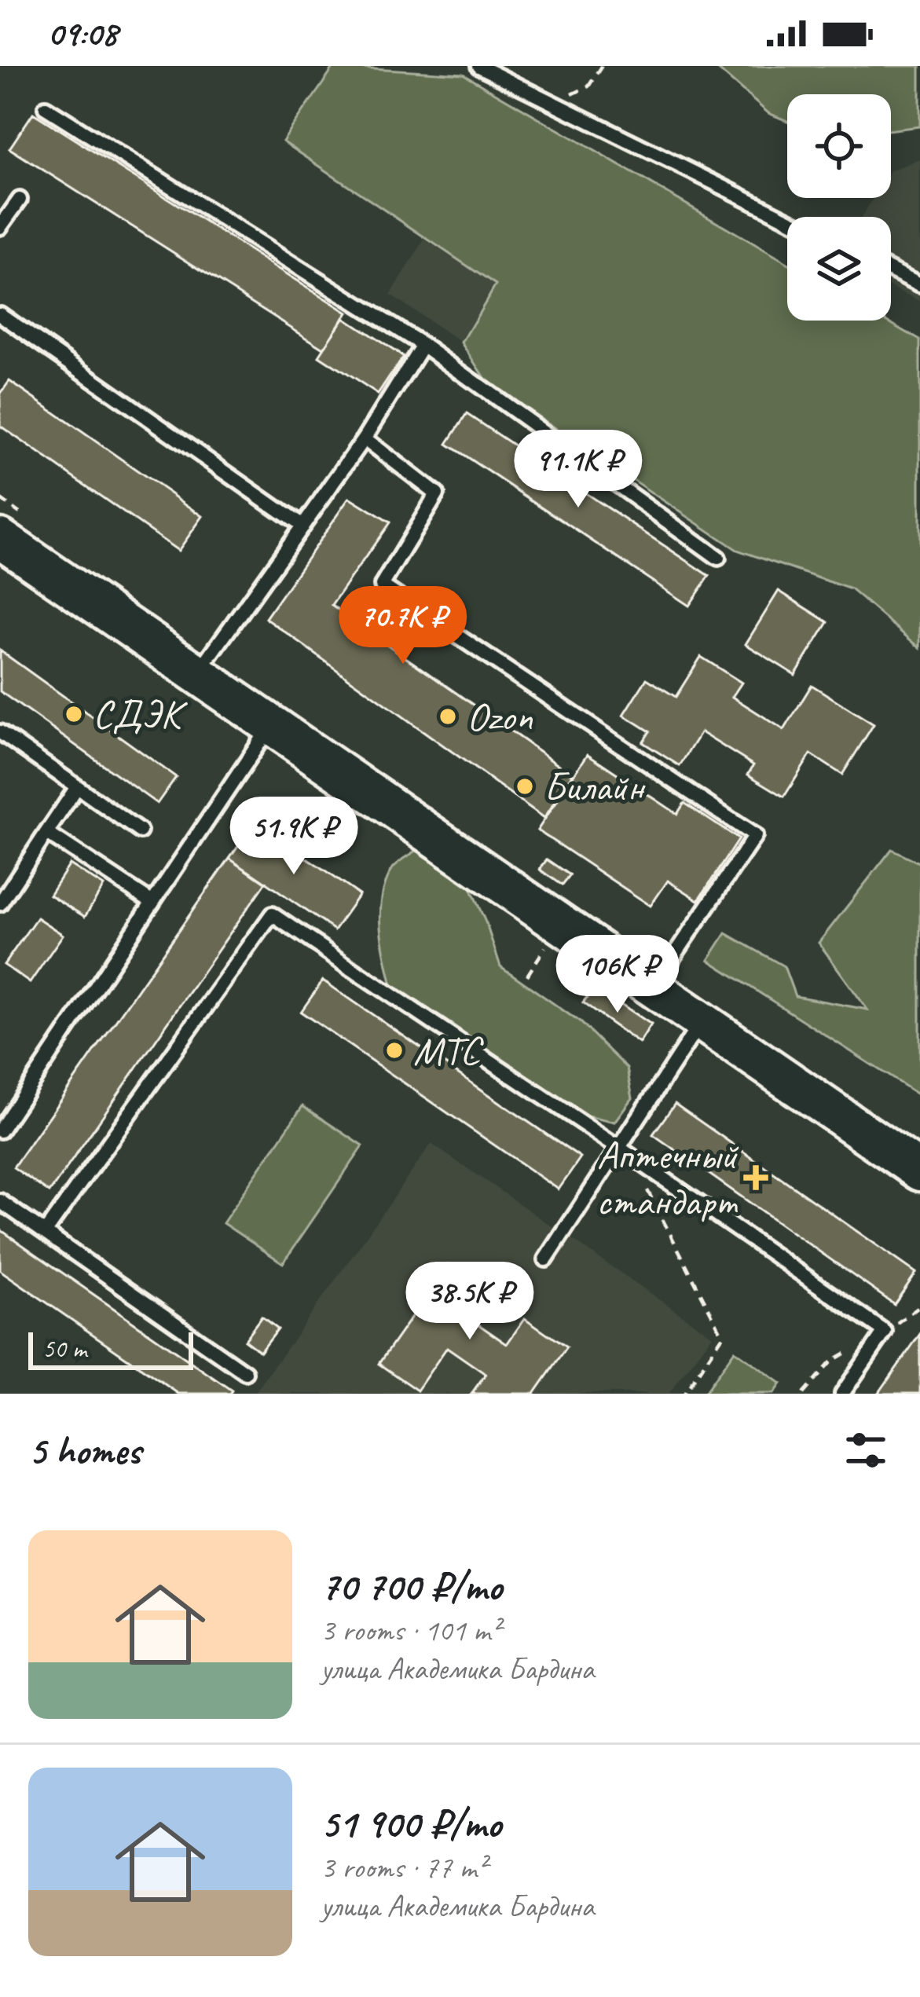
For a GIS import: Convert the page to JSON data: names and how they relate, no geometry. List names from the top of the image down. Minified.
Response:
{"places":{"other":["СДЭК","Ozon","Билайн","МТС"],"health":["Аптечный стандарт"]},"scale_bar":"50 m","page":{"status":"09:08","price":["91.1K ₽","70.7K ₽","51.9K ₽","106K ₽","38.5K ₽"],"scale":"50 m","heading":"5 homes","list":[{"name":"70 700 ₽/mo","note":"3 rooms · 101 m² · улица Академика Бардина"},{"name":"51 900 ₽/mo","note":"3 rooms · 77 m² · улица Академика Бардина"}]}}
